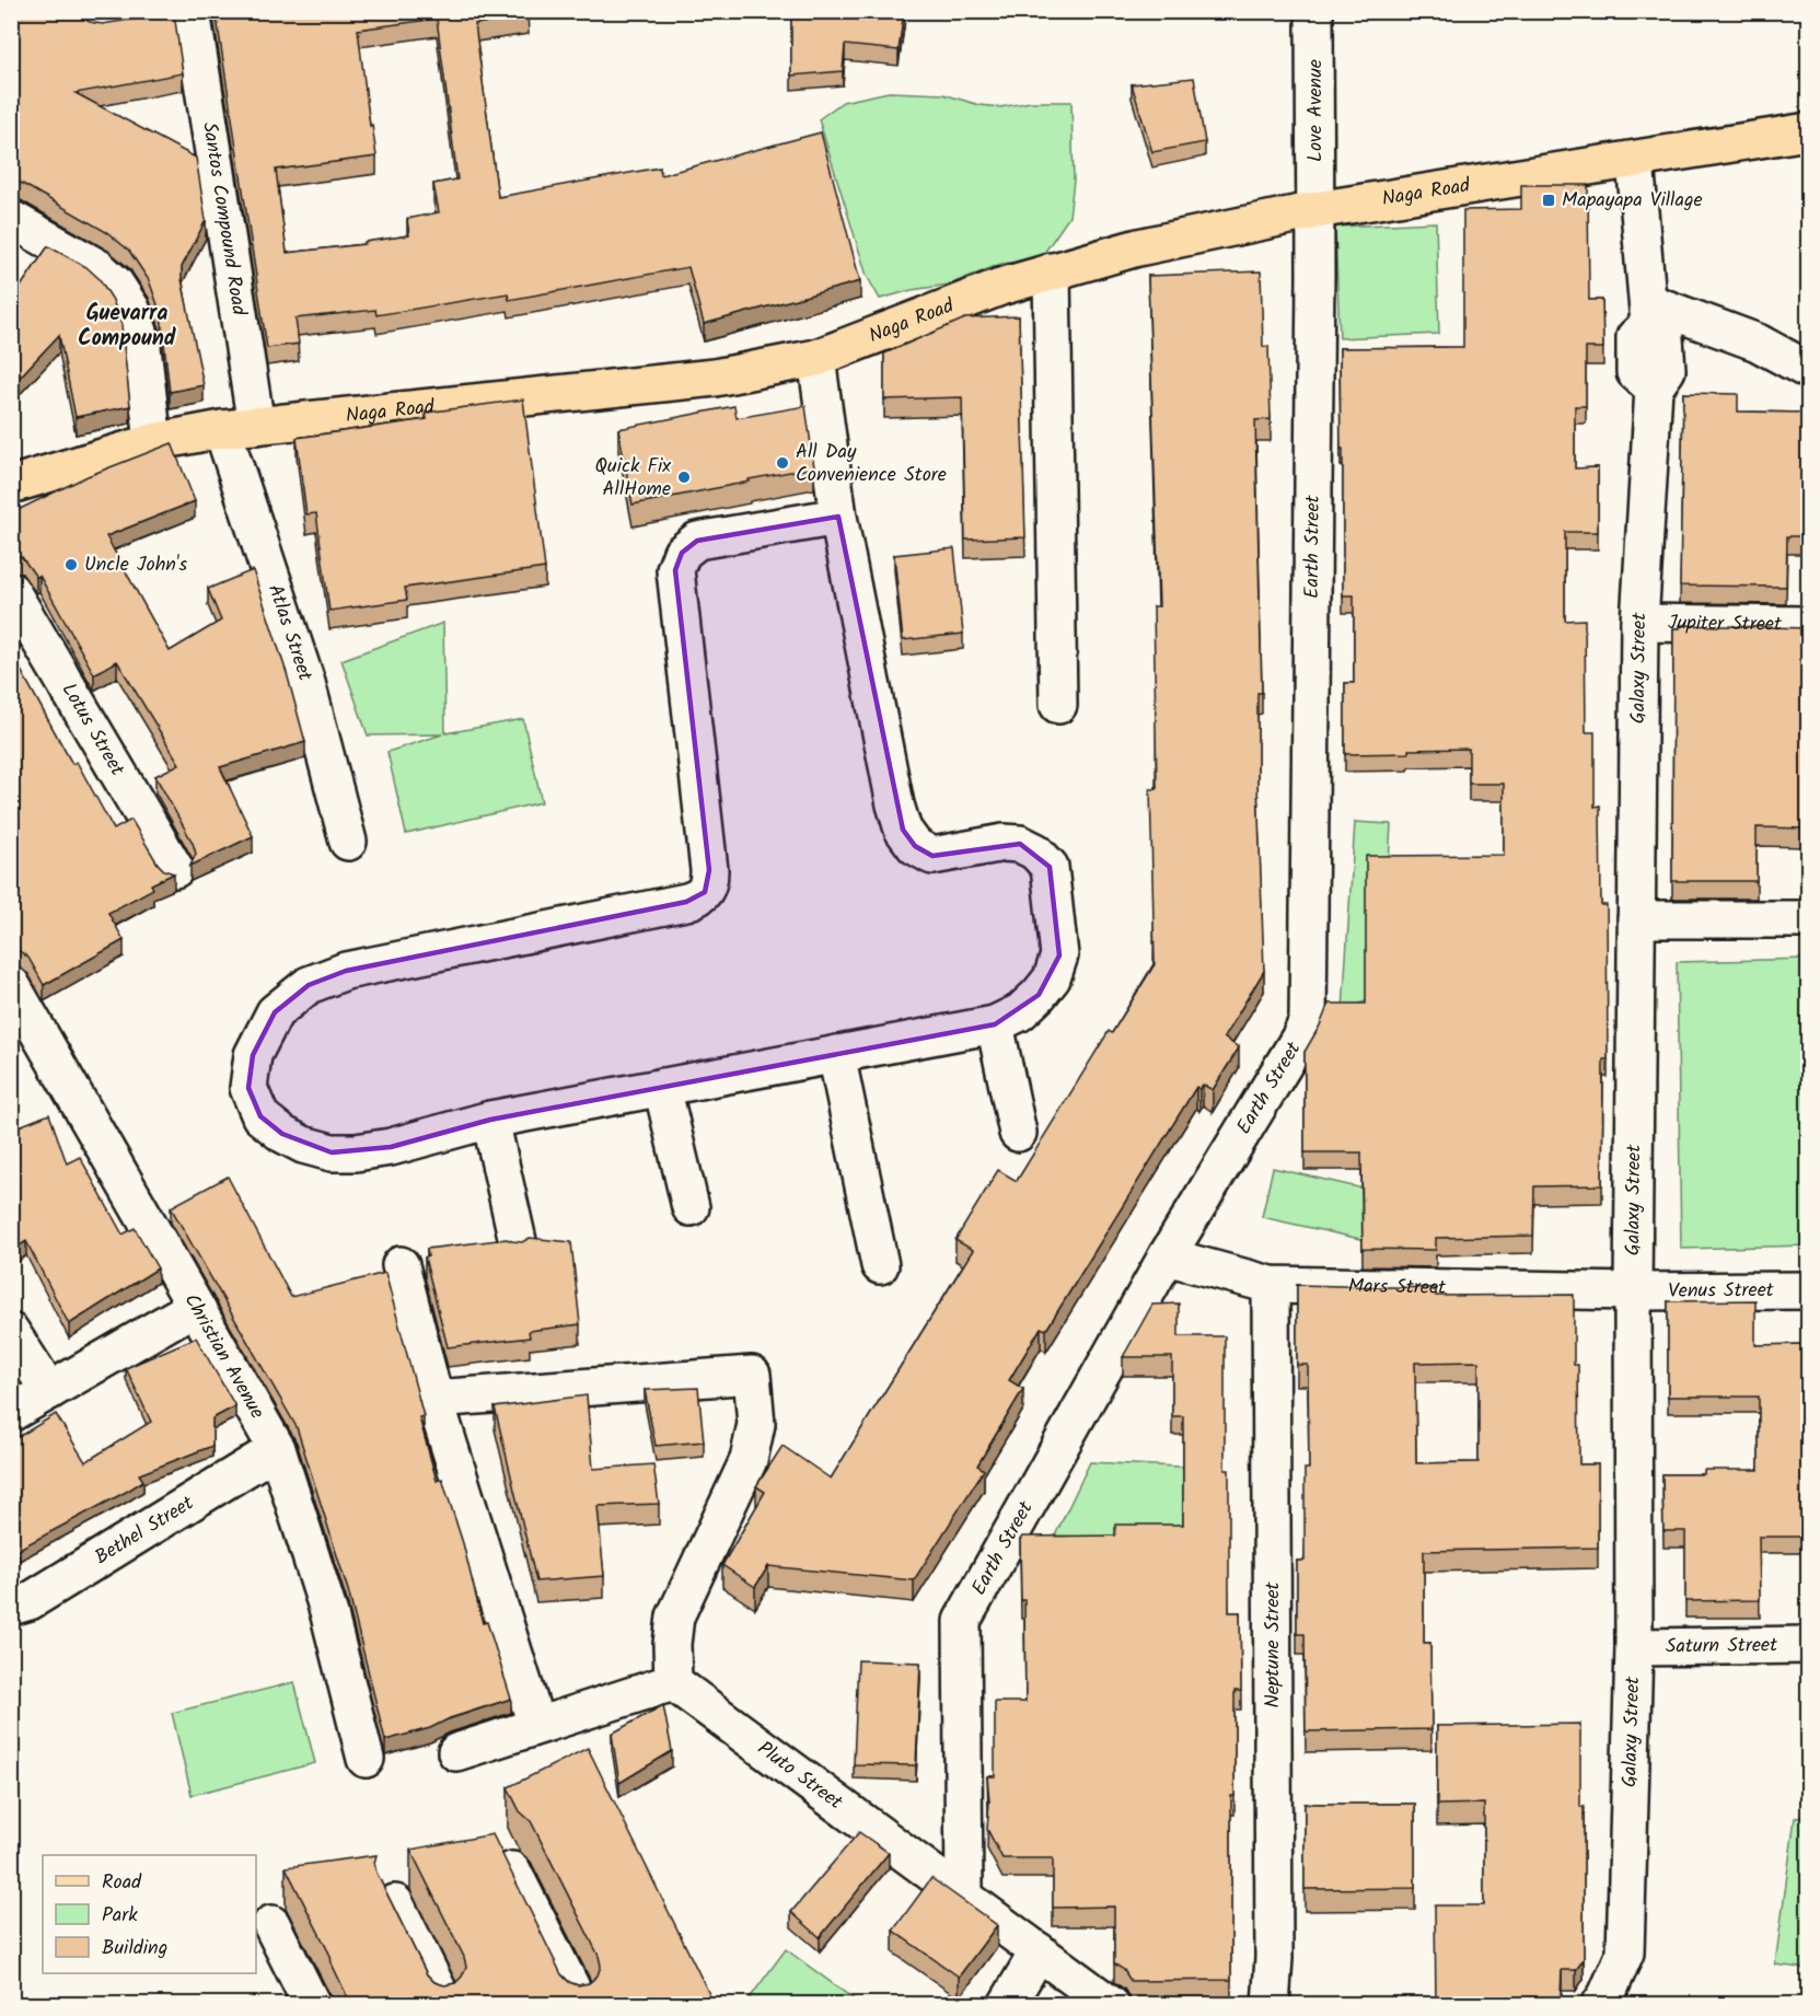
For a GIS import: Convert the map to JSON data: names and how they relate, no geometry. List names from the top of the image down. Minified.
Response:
{"streets":{"main road":["Naga Road"],"street":["Love Avenue","Santos Compound Road","Earth Street","Jupiter Street","Atlas Street","Galaxy Street","Lotus Street","Mars Street","Venus Street","Christian Avenue","Bethel Street","Neptune Street","Saturn Street","Pluto Street"]},"crossings":[["Love Avenue","Naga Road"],["Love Avenue","Earth Street"],["Naga Road","Santos Compound Road"],["Naga Road","Earth Street"],["Naga Road","Atlas Street"],["Naga Road","Galaxy Street"],["Santos Compound Road","Atlas Street"],["Earth Street","Mars Street"],["Earth Street","Pluto Street"],["Jupiter Street","Galaxy Street"],["Galaxy Street","Mars Street"],["Galaxy Street","Venus Street"],["Galaxy Street","Saturn Street"],["Mars Street","Venus Street"],["Mars Street","Neptune Street"],["Christian Avenue","Bethel Street"]],"districts":["Guevarra Compound"],"places":{"transit":["Mapayapa Village"],"other":["All Day Convenience Store","Quick Fix AllHome","Uncle John's"]},"legend":["Road","Park","Building"]}
